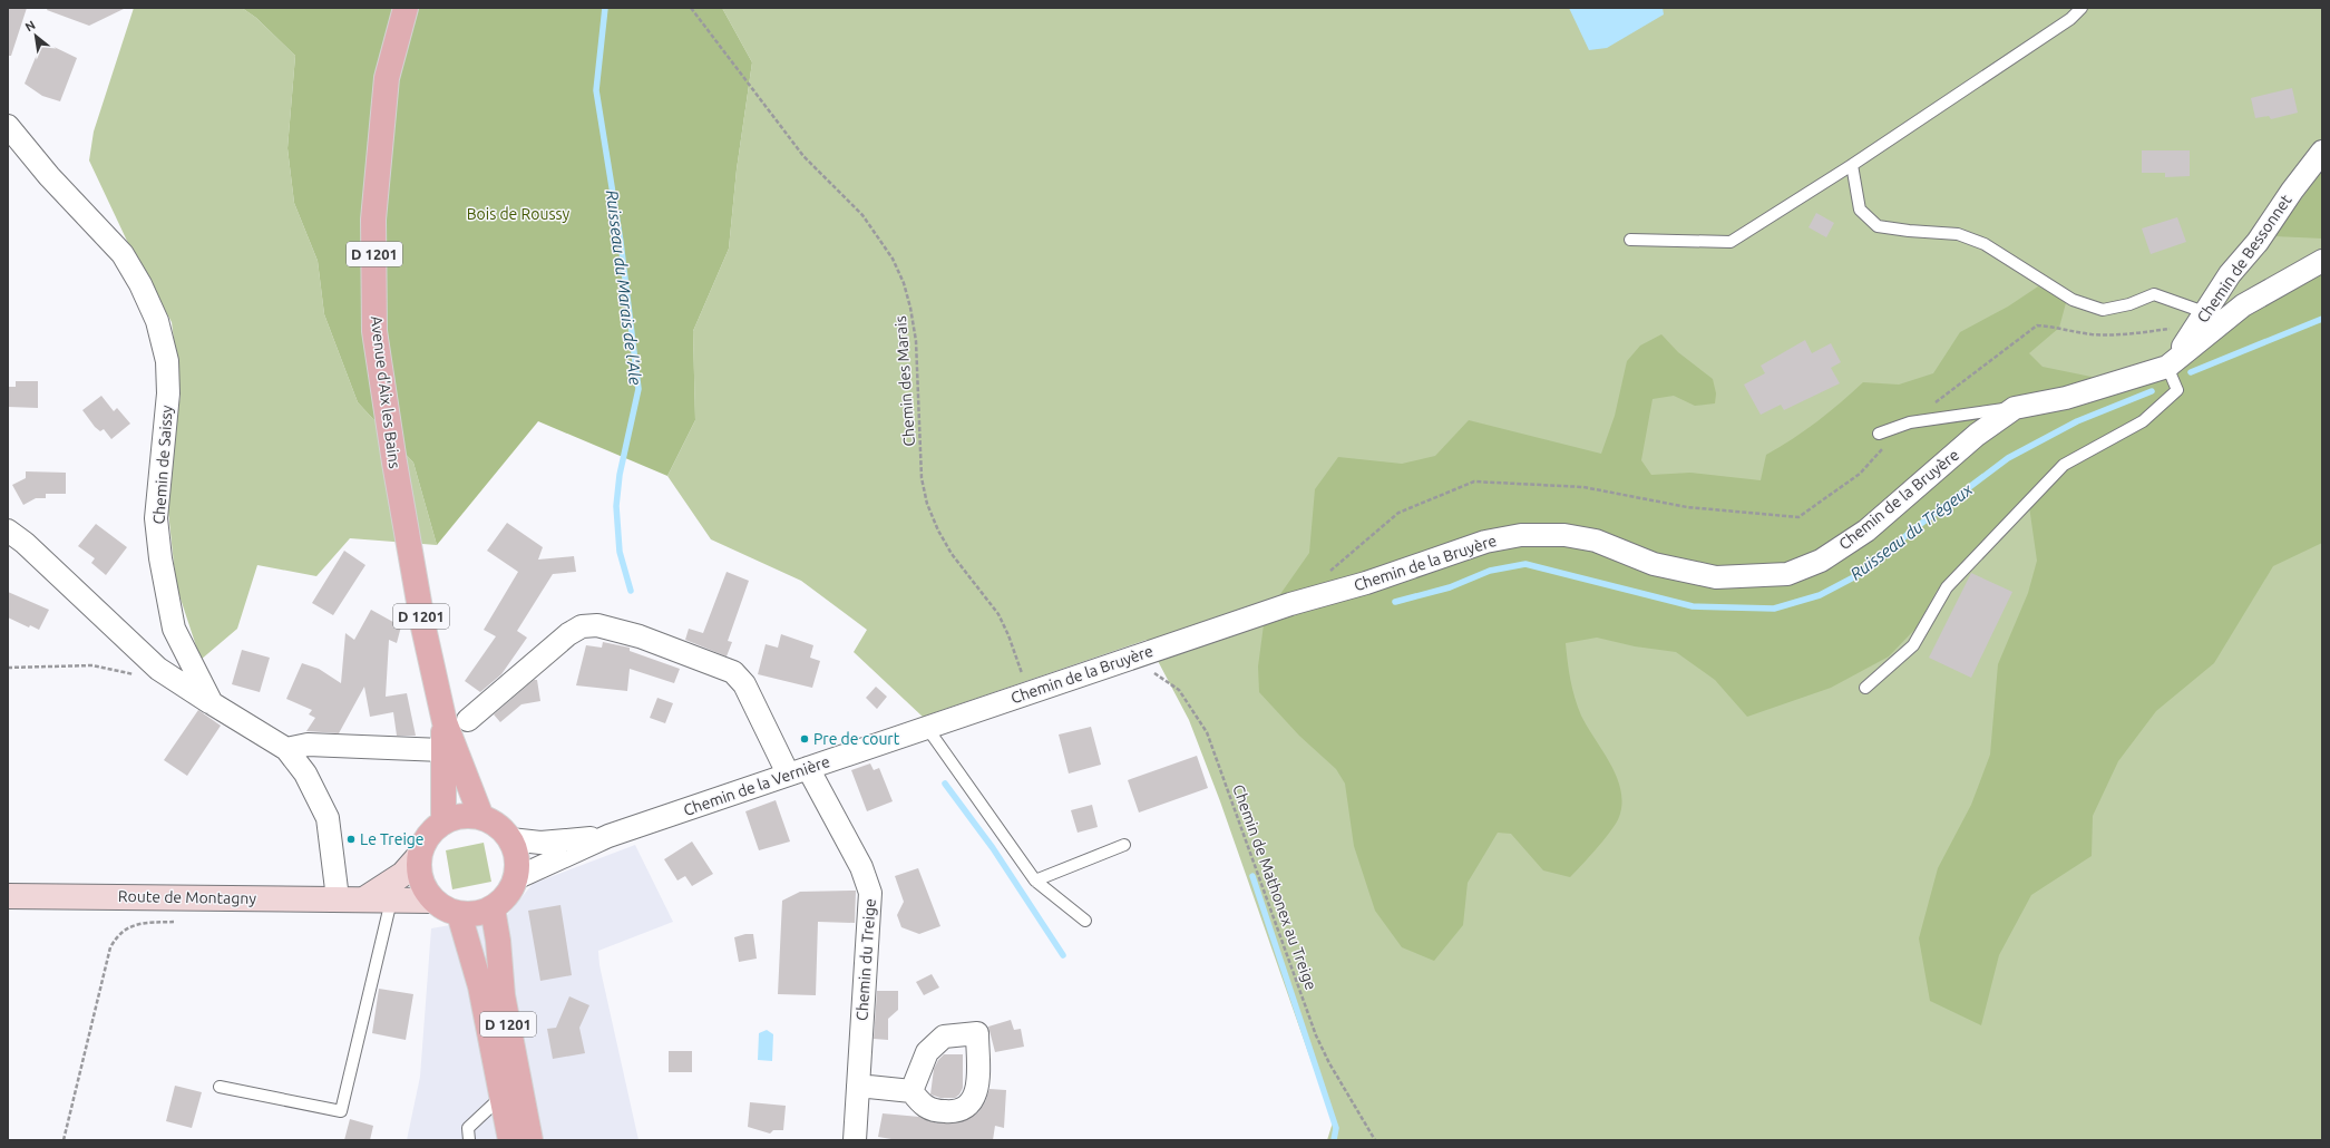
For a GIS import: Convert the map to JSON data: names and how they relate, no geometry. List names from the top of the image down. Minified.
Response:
{"streets":{"main road":["D 1201","Avenue d'Aix les Bains"],"street":["Chemin de Bessonnet","Chemin de Saissy","Chemin de la Bruyère","Chemin de la Vernière","Route de Montagny","Chemin du Treige"],"path":["Chemin des Marais","Chemin de Mathonex au Treige"]},"crossings":[["D 1201","Avenue d'Aix les Bains"],["D 1201","Chemin de la Vernière"],["D 1201","Route de Montagny"],["Chemin de Bessonnet","Chemin de la Bruyère"],["Chemin des Marais","Chemin de la Bruyère"],["Chemin de la Bruyère","Chemin de la Vernière"],["Chemin de la Bruyère","Chemin de Mathonex au Treige"],["Chemin de la Vernière","Route de Montagny"],["Chemin de la Vernière","Chemin du Treige"]],"water":["Ruisseau du Marais de l'Ale","Ruisseau du Trégeux"],"parks":["Bois de Roussy"],"places":["Pre de court","Le Treige"],"north":"top left"}
